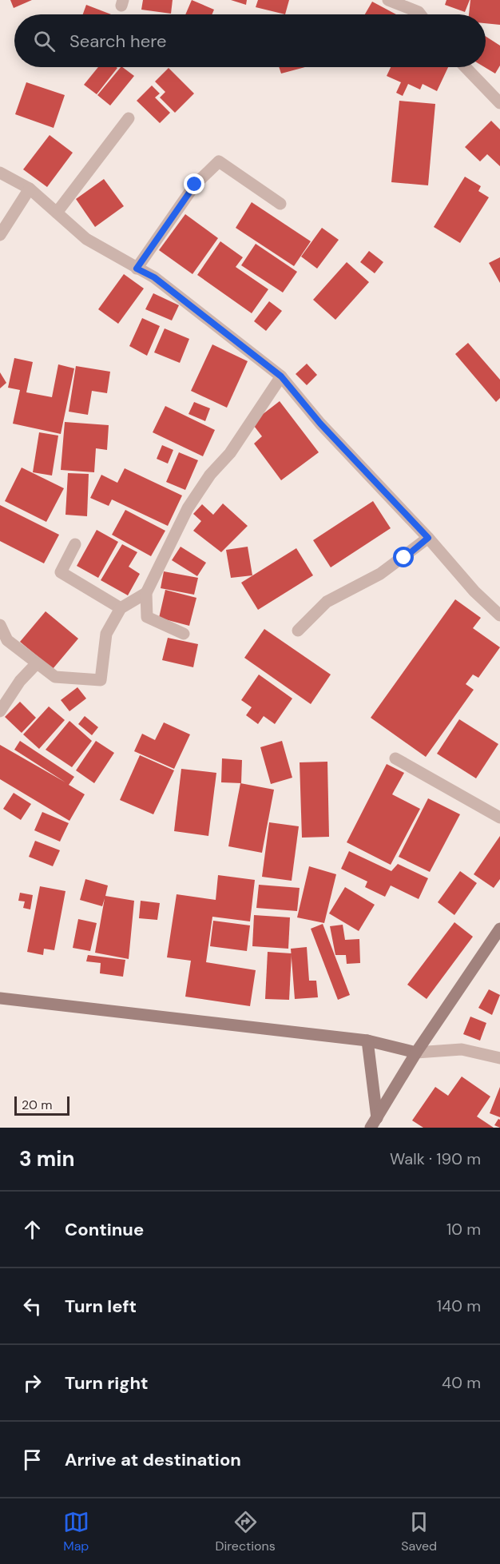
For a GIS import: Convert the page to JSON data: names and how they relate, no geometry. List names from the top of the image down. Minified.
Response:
{"scale_bar":"20 m","page":{"search":"Search here","scale":"20 m","heading":["3 min","Walk · 190 m"],"list":[["Continue","10 m"],["Turn left","140 m"],["Turn right","40 m"],"Arrive at destination"],"nav":["Map","Directions","Saved"]}}
